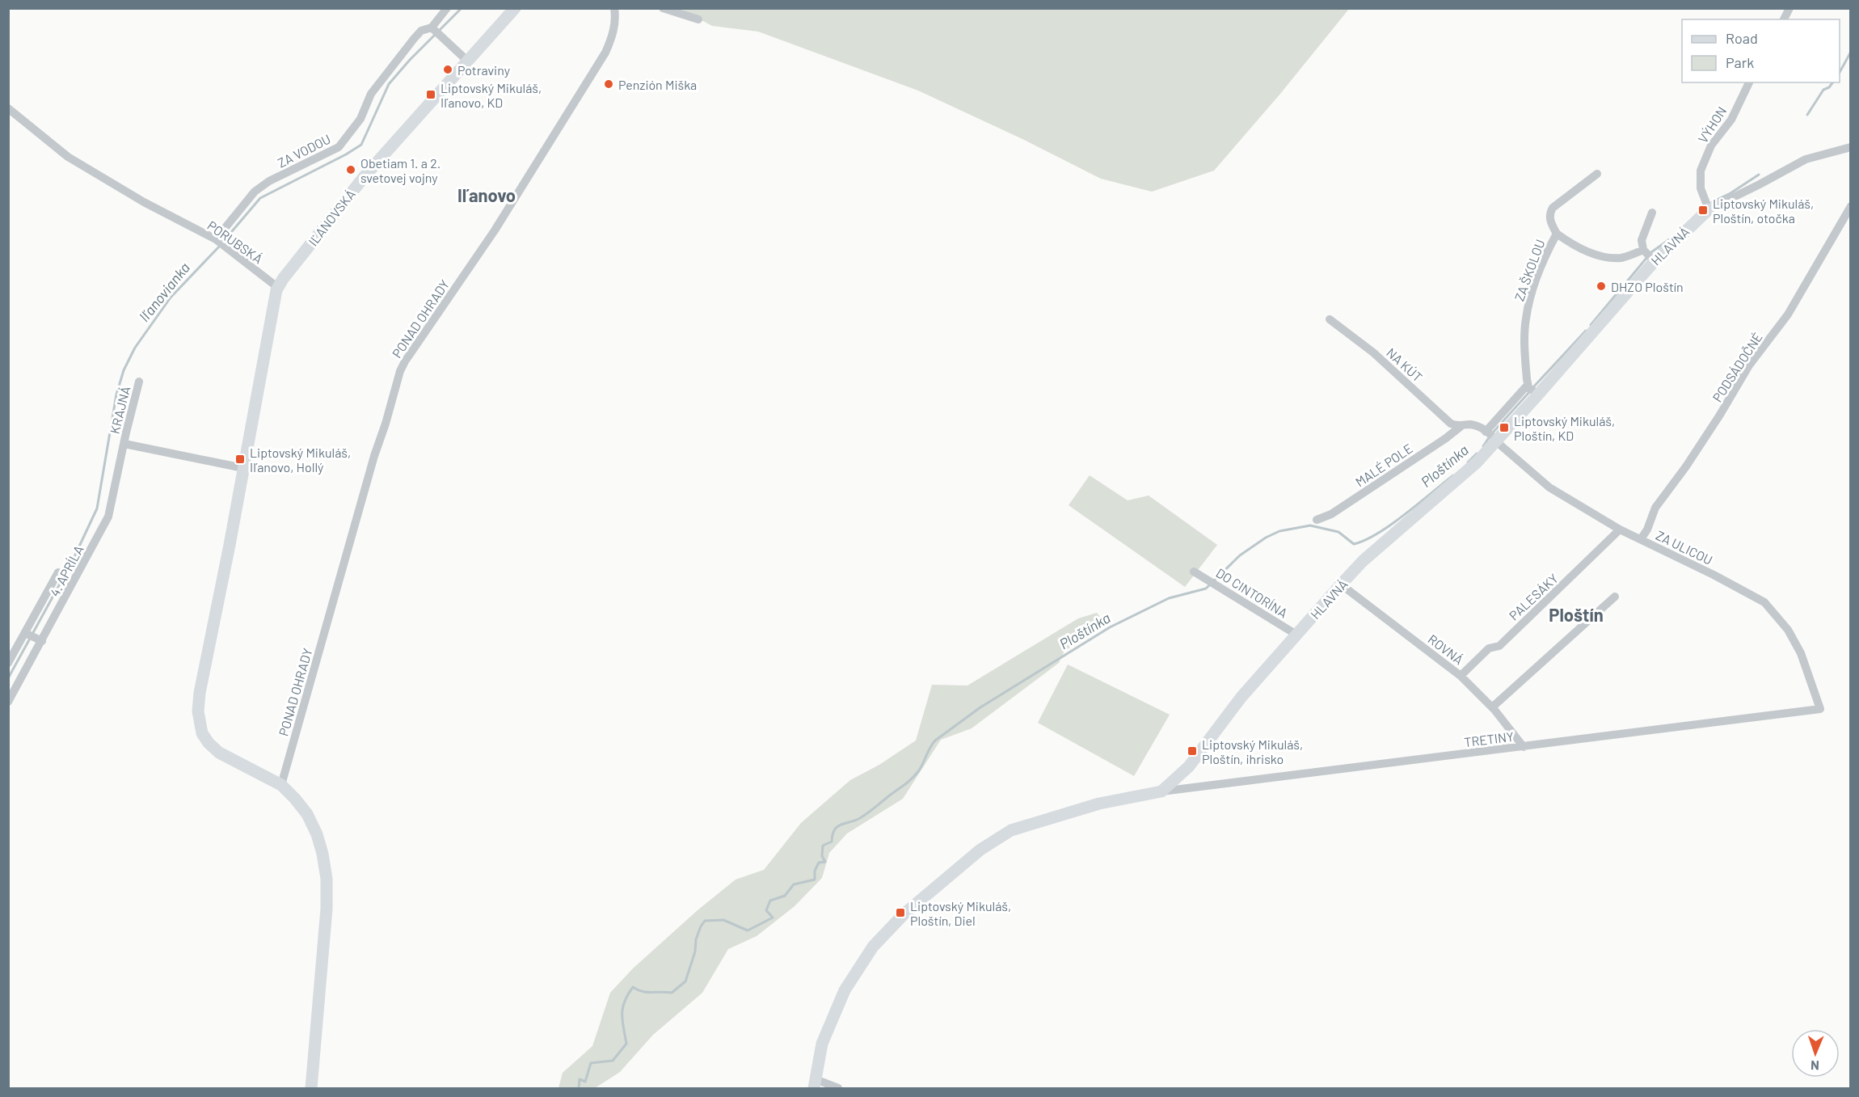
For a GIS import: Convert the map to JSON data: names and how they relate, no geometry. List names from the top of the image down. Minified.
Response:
{"streets":{"street":["VÝHON","ZA VODOU","IĽANOVSKÁ","PORUBSKÁ","HLAVNÁ","ZA ŠKOLOU","PONAD OHRADY","NA KÚT","PODSÁDOČNÉ","KRAJNÁ","MALÉ POLE","ZA ULICOU","4. APRÍLA","DO CINTORÍNA","PALESÁKY","ROVNÁ","TRETINY"]},"crossings":[["VÝHON","HLAVNÁ"],["ZA VODOU","PORUBSKÁ"],["IĽANOVSKÁ","PORUBSKÁ"],["IĽANOVSKÁ","PONAD OHRADY"],["HLAVNÁ","ZA ŠKOLOU"],["HLAVNÁ","NA KÚT"],["HLAVNÁ","ZA ULICOU"],["HLAVNÁ","DO CINTORÍNA"],["HLAVNÁ","ROVNÁ"],["HLAVNÁ","TRETINY"],["NA KÚT","MALÉ POLE"],["NA KÚT","ZA ULICOU"],["PODSÁDOČNÉ","ZA ULICOU"],["KRAJNÁ","4. APRÍLA"],["ZA ULICOU","PALESÁKY"],["ZA ULICOU","TRETINY"],["PALESÁKY","ROVNÁ"],["ROVNÁ","TRETINY"]],"districts":["Iľanovo","Ploštín"],"water":["Iľanovianka","Ploštínka"],"places":{"other":["Potraviny","Penzión Miška","Obetiam 1. a 2. svetovej vojny","DHZO Ploštín"],"transit":["Liptovský Mikuláš, Iľanovo, KD","Liptovský Mikuláš, Ploštín, otočka","Liptovský Mikuláš, Ploštín, KD","Liptovský Mikuláš, Iľanovo, Hollý","Liptovský Mikuláš, Ploštín, ihrisko","Liptovský Mikuláš, Ploštín, Diel"]},"legend":["Road","Park"],"north":"bottom"}
